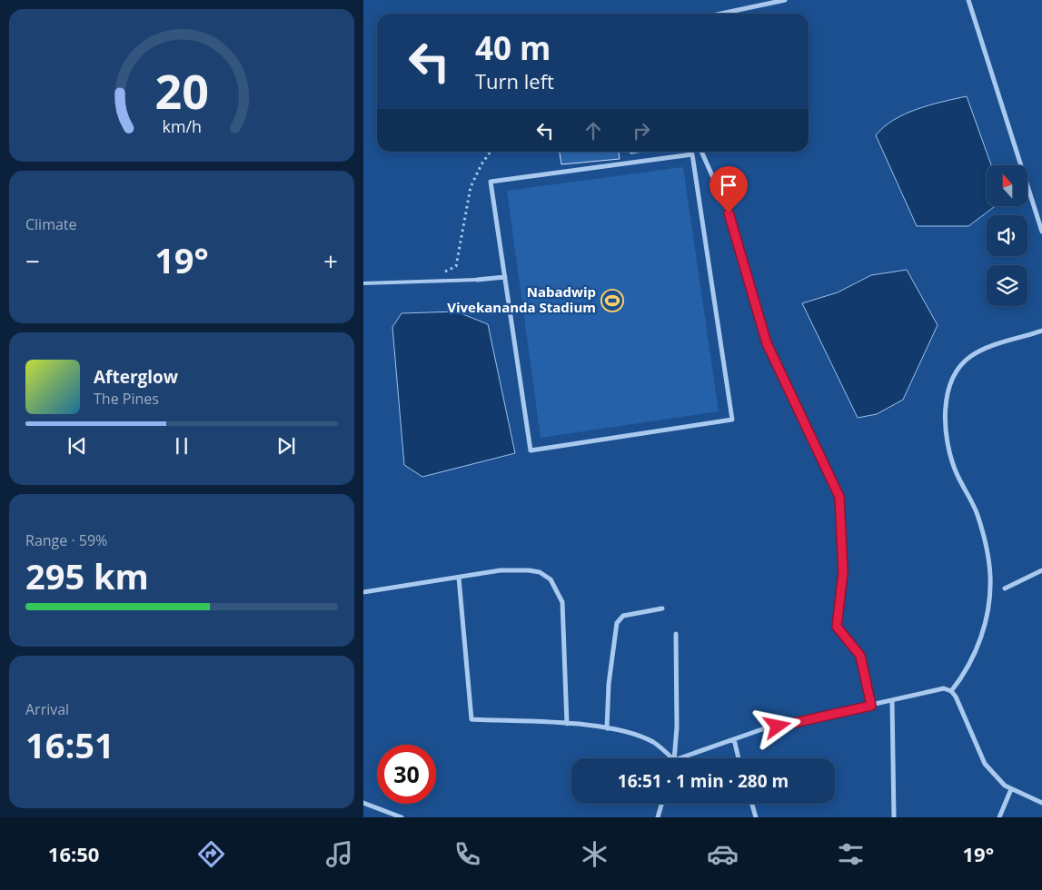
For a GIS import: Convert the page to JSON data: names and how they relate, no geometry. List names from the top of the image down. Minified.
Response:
{"places":{"sports":["Nabadwip Vivekananda Stadium"]},"north":"top","page":{"turn":["40 m","Turn left"],"tile":["Climate",["Range · 59%","295 km"],["Arrival","16:51"]],"heat":["−","19°","+"],"song":["Afterglow","The Pines"],"limit":"30","trip":"16:51 · 1 min · 280 m","tabs":["16:50","19°"],"gauge":["20","km/h"]}}
